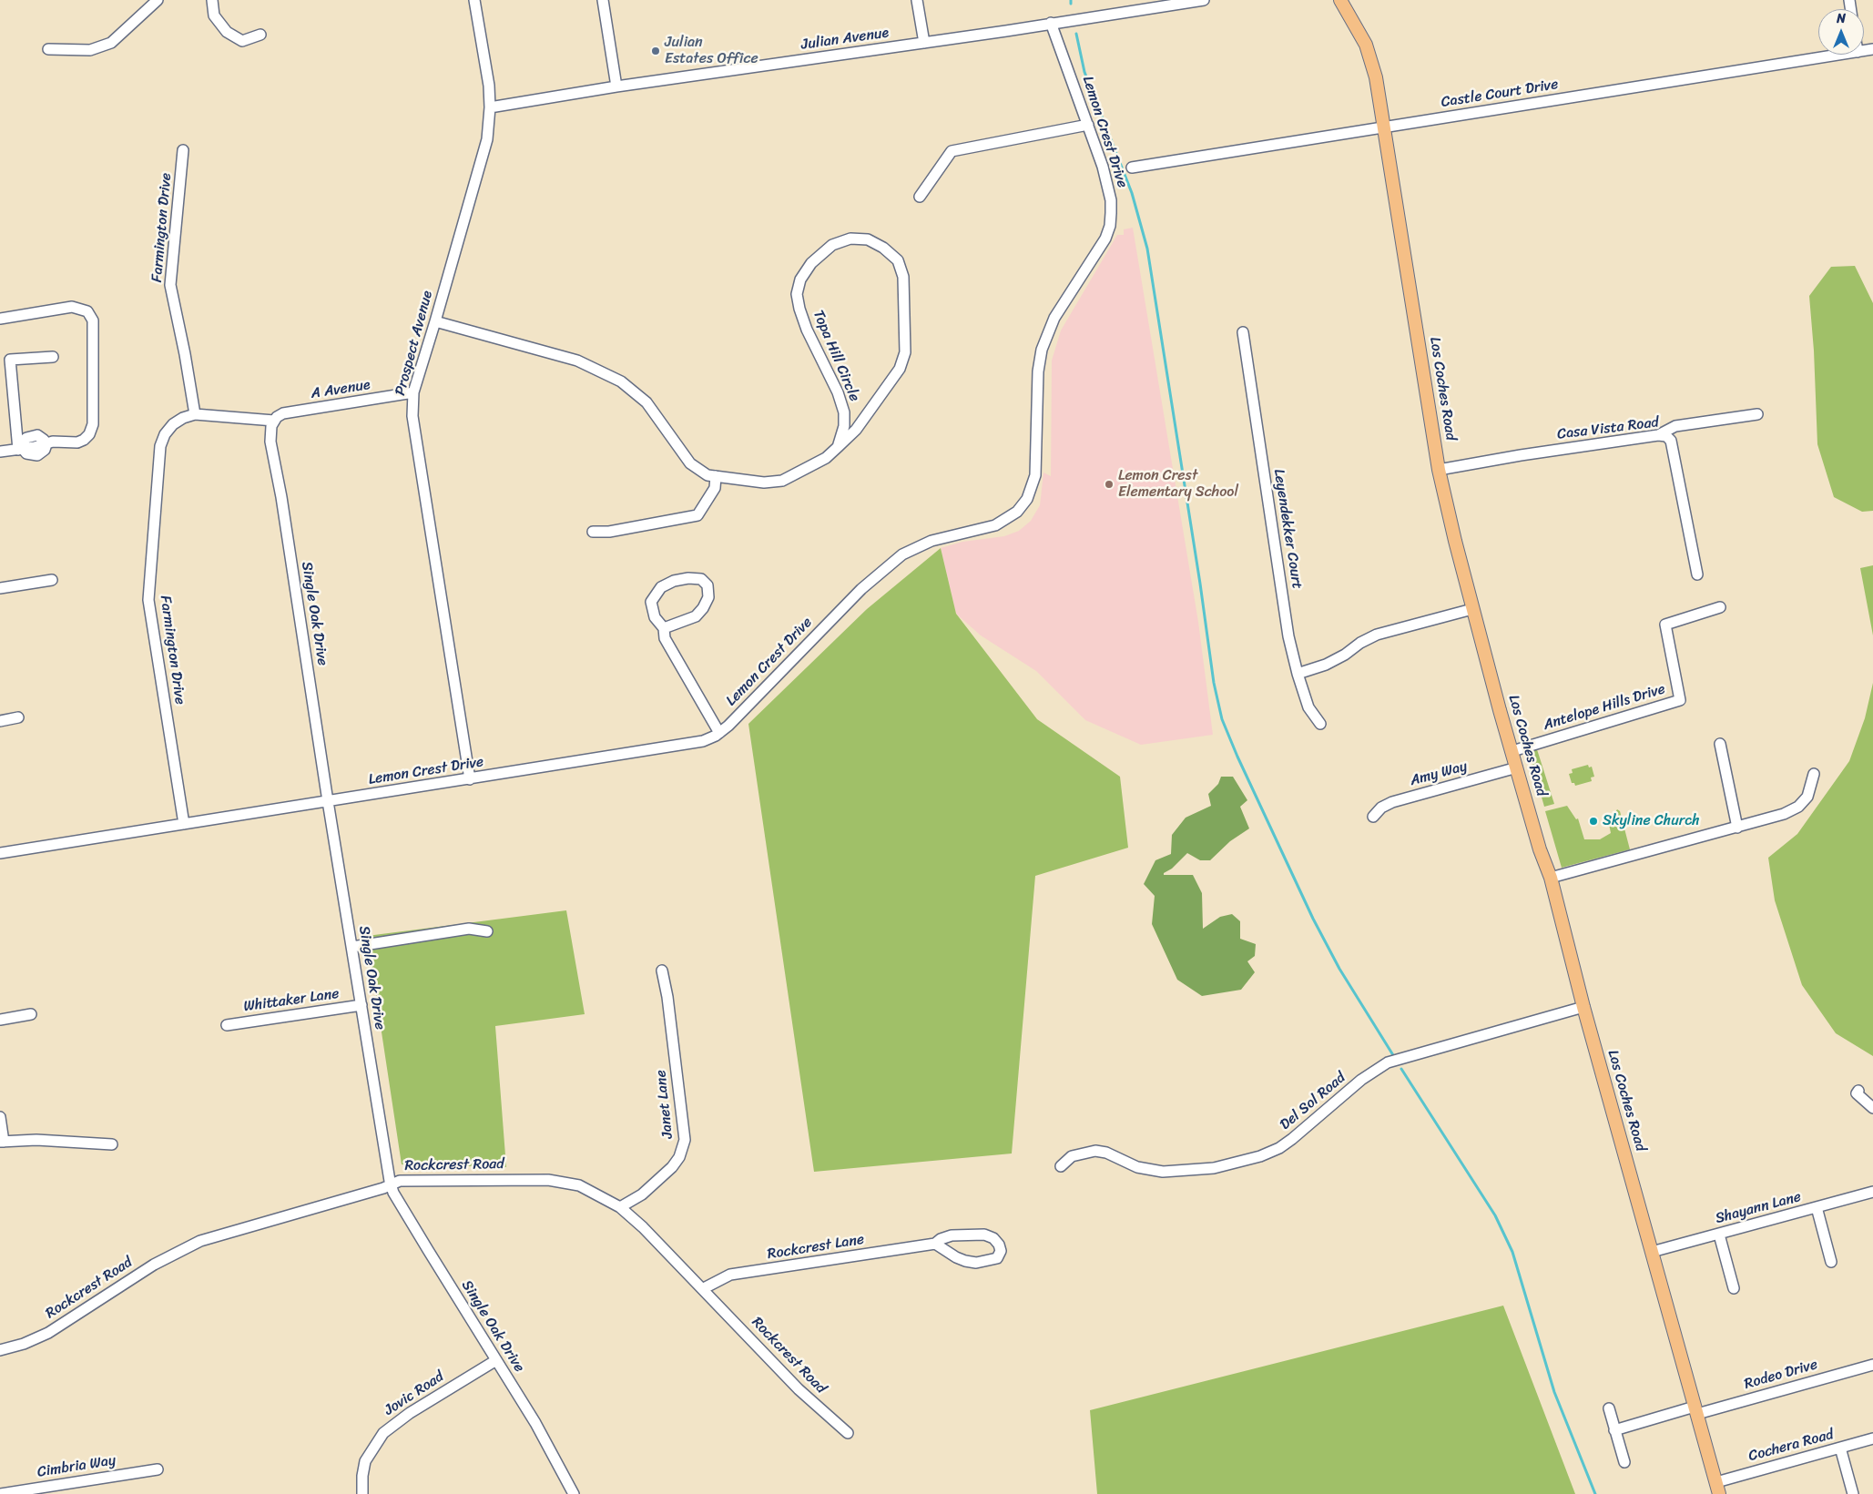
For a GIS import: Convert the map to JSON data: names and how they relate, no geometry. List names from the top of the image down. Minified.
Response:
{"streets":{"main road":["Los Coches Road"],"street":["Julian Avenue","Castle Court Drive","Lemon Crest Drive","Farmington Drive","Prospect Avenue","Topa Hill Circle","A Avenue","Casa Vista Road","Leyendekker Court","Single Oak Drive","Antelope Hills Drive","Amy Way","Whittaker Lane","Del Sol Road","Janet Lane","Rockcrest Road","Shayann Lane","Rockcrest Lane","Rodeo Drive","Jovic Road","Cochera Road","Cimbria Way"]},"crossings":[["Julian Avenue","Lemon Crest Drive"],["Julian Avenue","Prospect Avenue"],["Castle Court Drive","Los Coches Road"],["Lemon Crest Drive","Farmington Drive"],["Lemon Crest Drive","Prospect Avenue"],["Lemon Crest Drive","Single Oak Drive"],["Farmington Drive","A Avenue"],["Farmington Drive","Single Oak Drive"],["Prospect Avenue","Topa Hill Circle"],["Prospect Avenue","A Avenue"],["Los Coches Road","Casa Vista Road"],["Los Coches Road","Antelope Hills Drive"],["Los Coches Road","Amy Way"],["Los Coches Road","Del Sol Road"],["Los Coches Road","Shayann Lane"],["Los Coches Road","Rodeo Drive"],["Los Coches Road","Cochera Road"],["A Avenue","Single Oak Drive"],["Single Oak Drive","Whittaker Lane"],["Single Oak Drive","Rockcrest Road"],["Single Oak Drive","Jovic Road"],["Janet Lane","Rockcrest Road"],["Rockcrest Road","Rockcrest Lane"]],"places":["Julian Estates Office","Lemon Crest Elementary School","Skyline Church"],"north":"top"}
